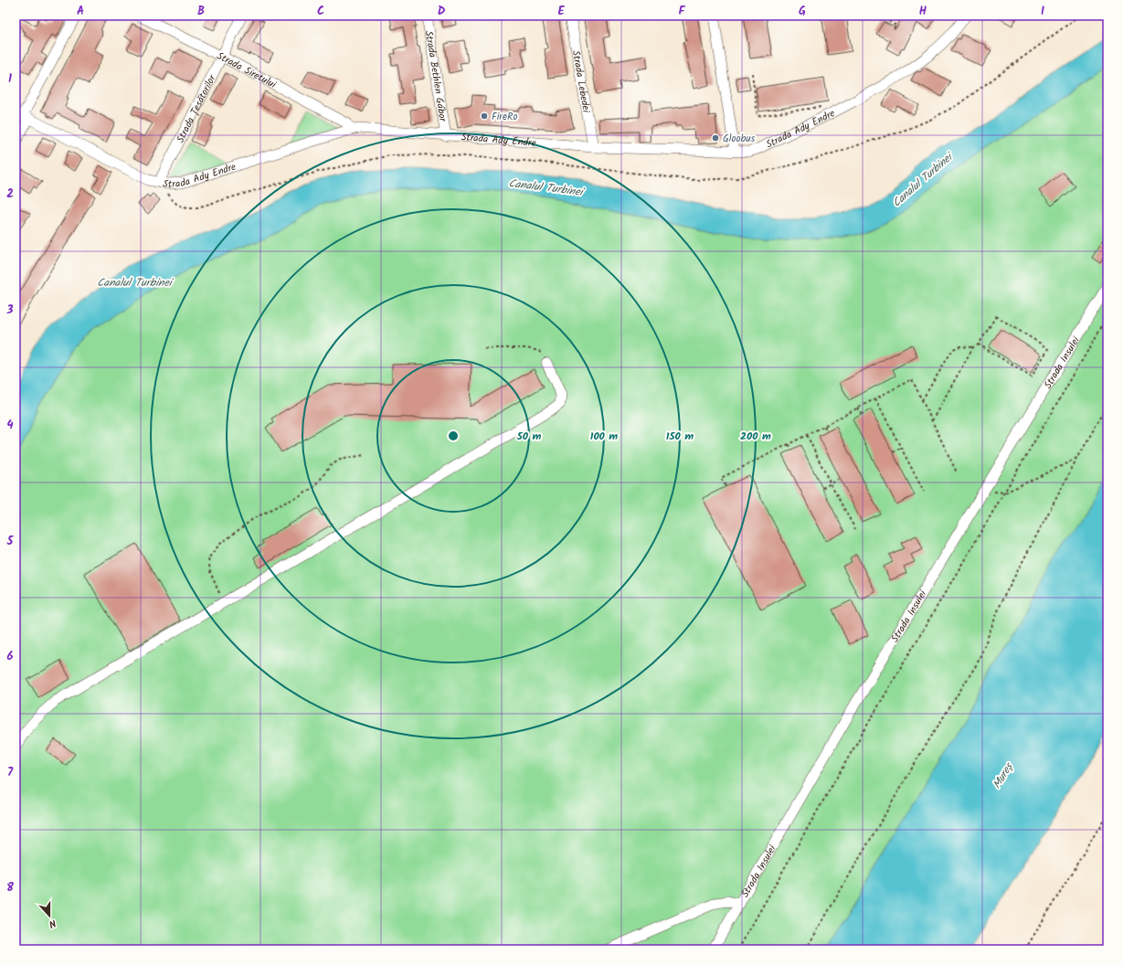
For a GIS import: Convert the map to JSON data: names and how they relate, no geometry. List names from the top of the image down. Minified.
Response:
{"streets":{"street":["Strada Siretului","Strada Bethlen Gábor","Strada Lebedei","Strada Țesătorilor","Strada Ady Endre","Strada Insulei"]},"crossings":[["Strada Siretului","Strada Țesătorilor"],["Strada Siretului","Strada Ady Endre"],["Strada Bethlen Gábor","Strada Ady Endre"],["Strada Lebedei","Strada Ady Endre"],["Strada Țesătorilor","Strada Ady Endre"]],"water":["Canalul Turbinei","Mureș"],"places":["FireRo","Gloobus"],"north":"bottom","grid":{"columns":["A","B","C","D","E","F","G","H","I"],"rows":["1","2","3","4","5","6","7","8"]},"rings":["50 m","100 m","150 m","200 m"]}
